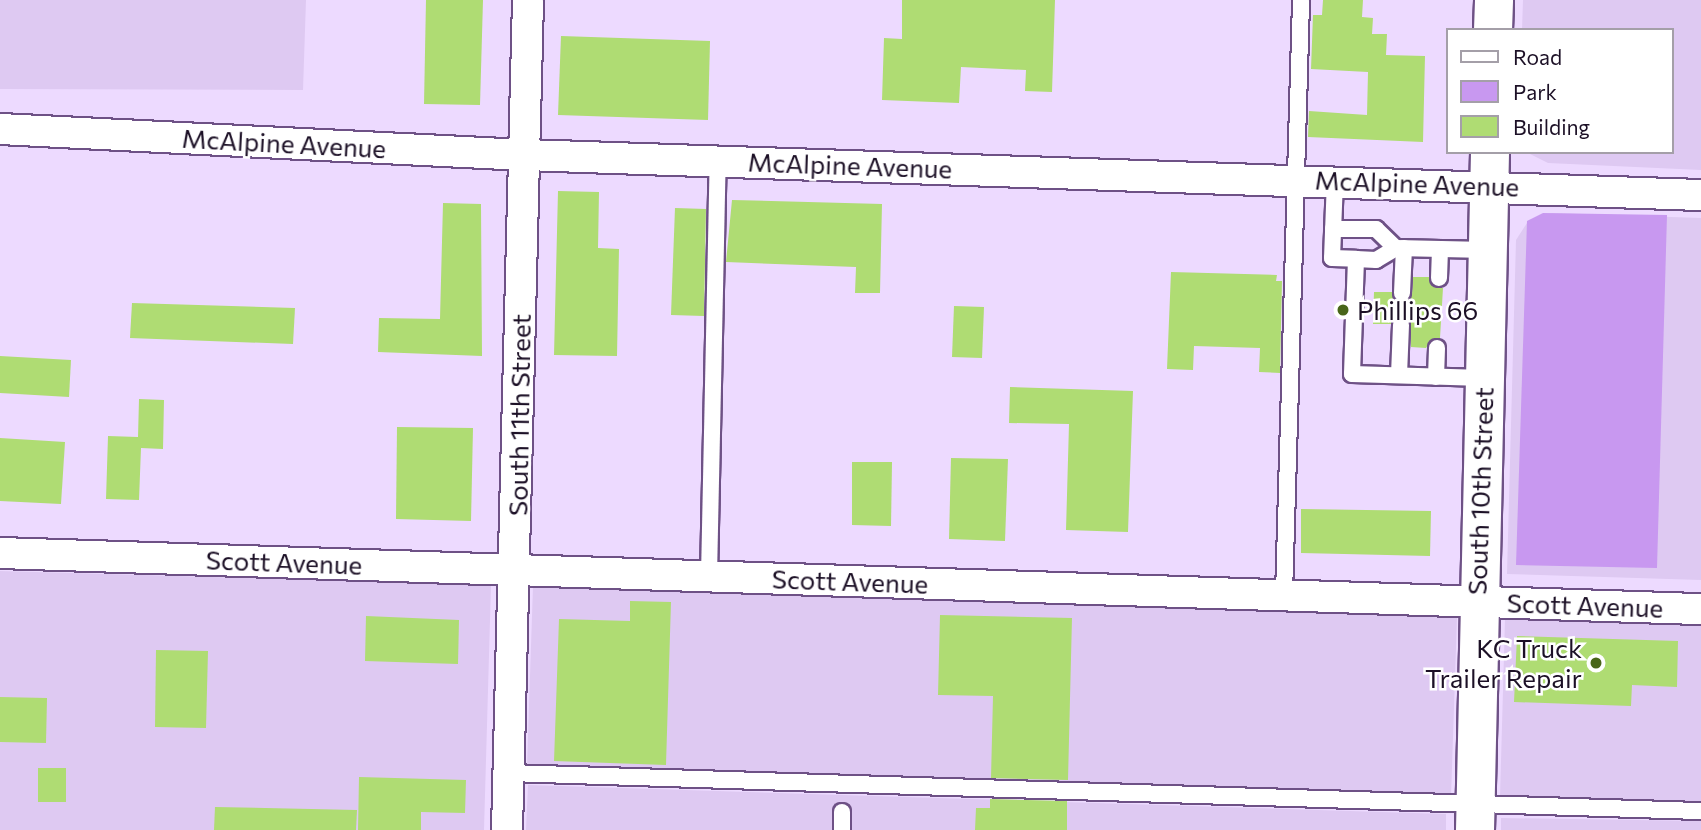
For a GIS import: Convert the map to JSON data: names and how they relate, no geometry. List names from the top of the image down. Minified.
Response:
{"streets":{"street":["McAlpine Avenue","South 11th Street","South 10th Street","Scott Avenue"]},"crossings":[["McAlpine Avenue","South 11th Street"],["McAlpine Avenue","South 10th Street"],["South 11th Street","Scott Avenue"],["South 10th Street","Scott Avenue"]],"places":["Phillips 66","KC Truck Trailer Repair"],"legend":["Road","Park","Building"]}
